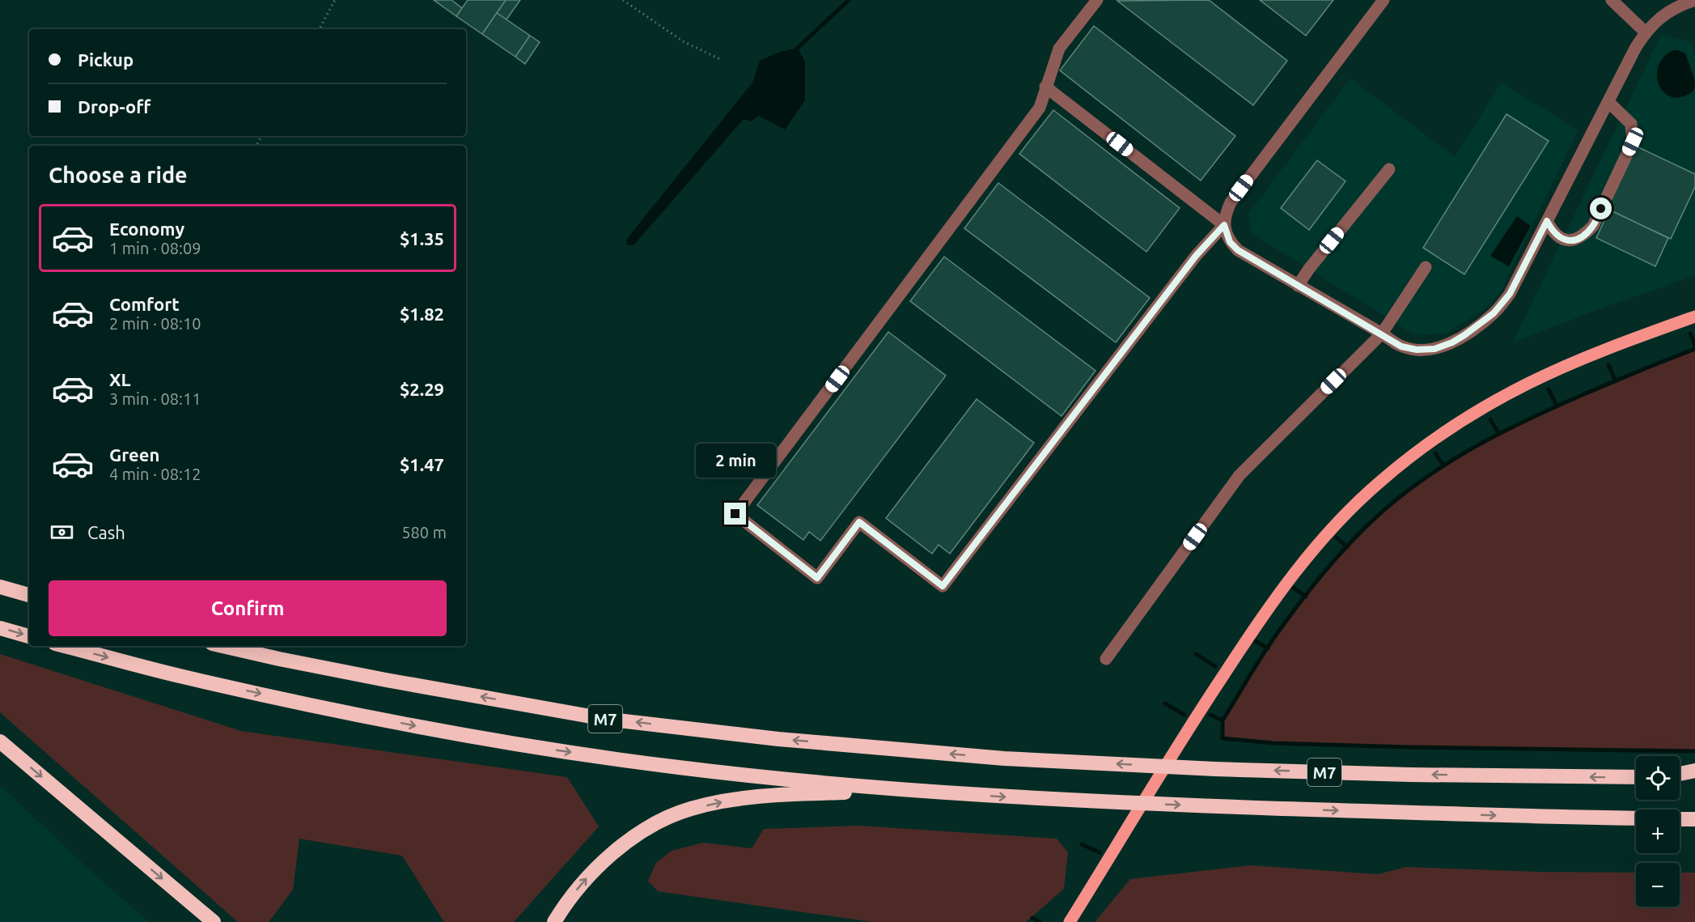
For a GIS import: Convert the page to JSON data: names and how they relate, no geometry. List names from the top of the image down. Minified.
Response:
{"streets":{"highway":["M7"]},"page":{"banner":["Pickup","Drop-off"],"heading":"Choose a ride","list":[{"name":"Economy","note":"1 min · 08:09","value":"$1.35"},{"name":"Comfort","note":"2 min · 08:10","value":"$1.82"},{"name":"XL","note":"3 min · 08:11","value":"$2.29"},{"name":"Green","note":"4 min · 08:12","value":"$1.47"}],"bubble":"2 min","pay":["Cash","580 m"],"buttons":"Confirm","map_buttons":["+","−"]}}
